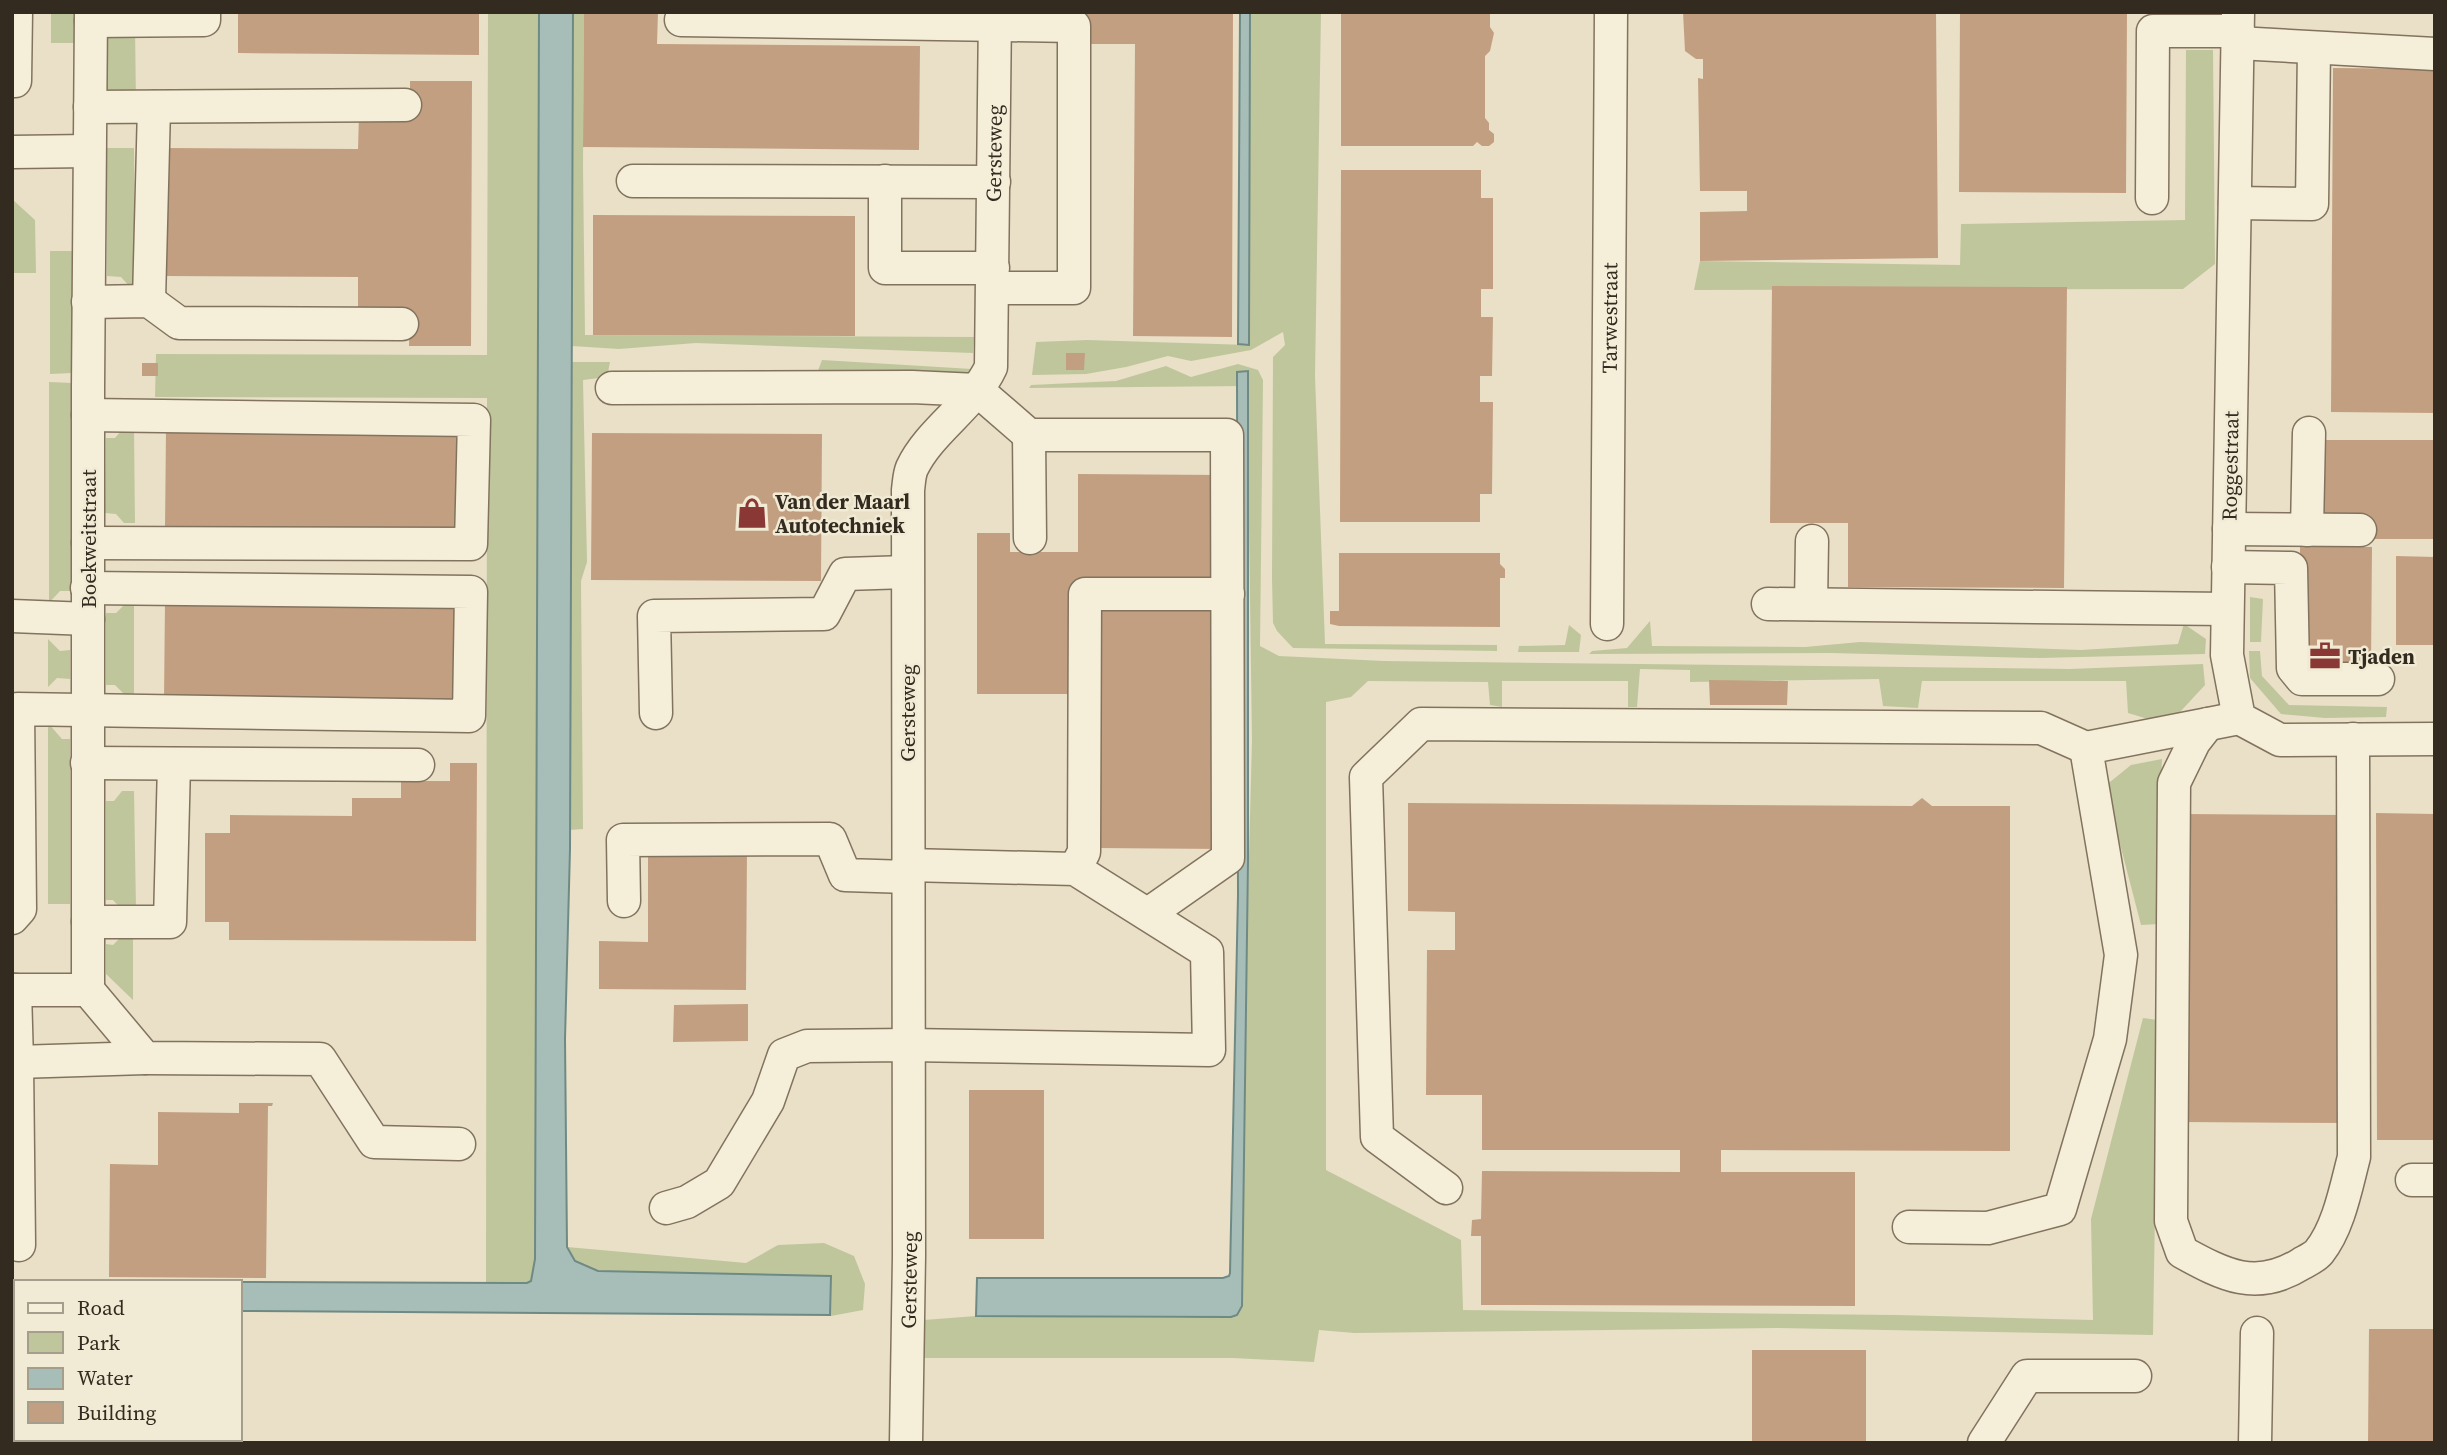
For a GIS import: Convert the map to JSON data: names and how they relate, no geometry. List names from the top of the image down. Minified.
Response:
{"streets":{"street":["Gersteweg","Tarwestraat","Roggestraat","Boekweitstraat"]},"places":{"shop":["Van der Maarl Autotechniek"],"office":["Tjaden"]},"legend":["Road","Park","Water","Building"]}
